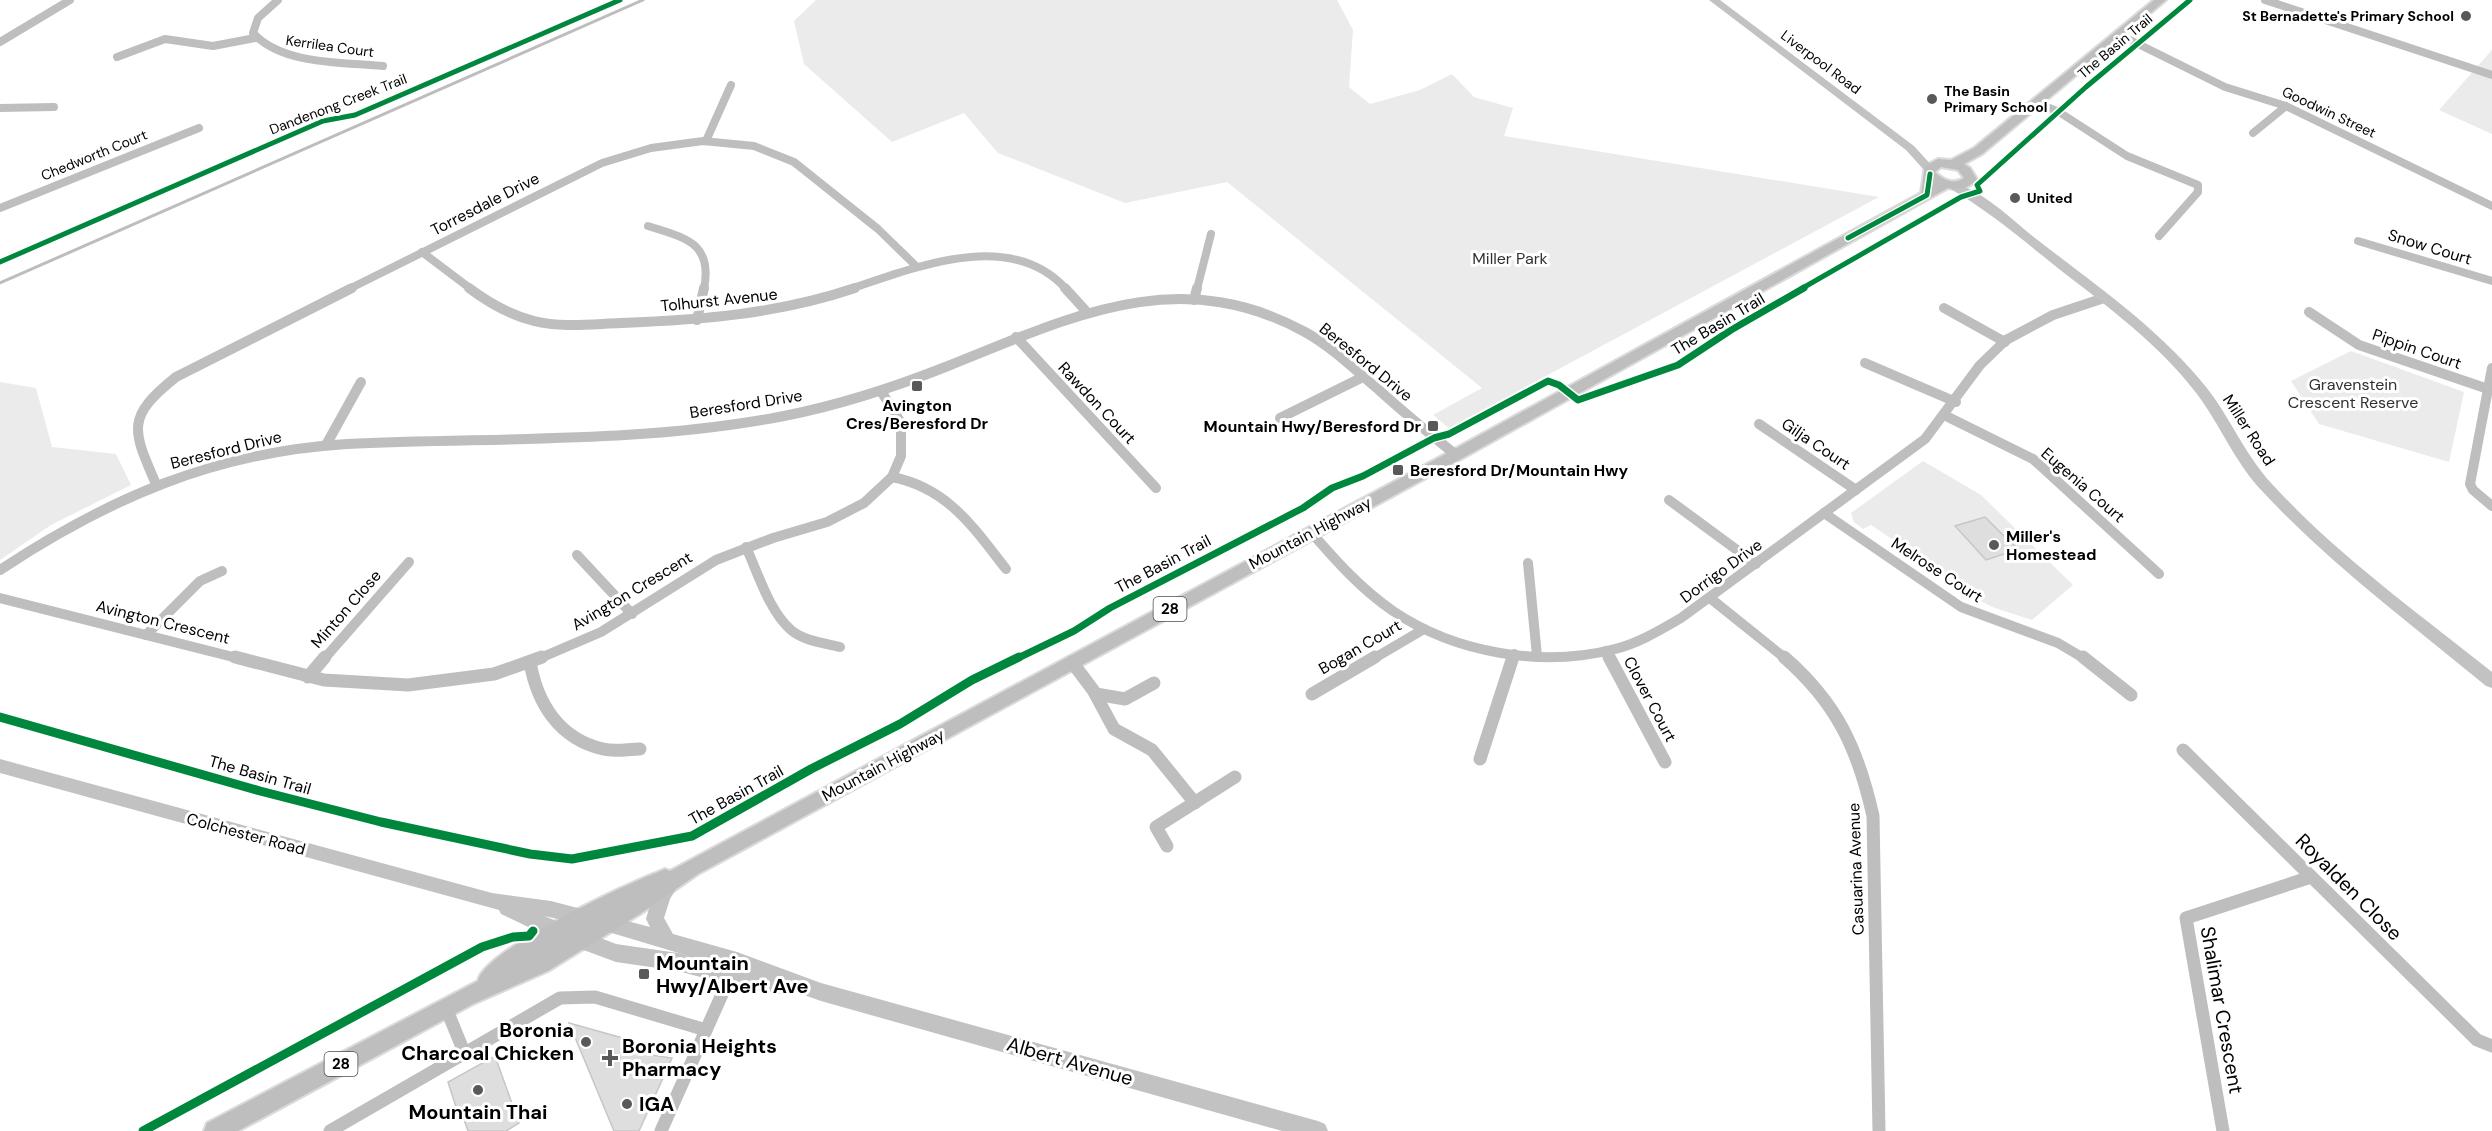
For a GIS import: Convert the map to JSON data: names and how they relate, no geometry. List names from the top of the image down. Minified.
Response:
{"streets":{"main road":["Liverpool Road","Miller Road","Mountain Highway","28","Colchester Road","Albert Avenue"],"street":["Kerrilea Court","Goodwin Street","Chedworth Court","Torresdale Drive","Snow Court","Tolhurst Avenue","Pippin Court","Beresford Drive","Rawdon Court","Gilja Court","Eugenia Court","Melrose Court","Dorrigo Drive","Avington Crescent","Minton Close","Bogan Court","Clover Court","Casuarina Avenue","Royalden Close","Shalimar Crescent"],"cycle path":["The Basin Trail","Dandenong Creek Trail"]},"crossings":[["Torresdale Drive","Tolhurst Avenue"],["Torresdale Drive","Beresford Drive"],["Tolhurst Avenue","Beresford Drive"],["Beresford Drive","Rawdon Court"],["Beresford Drive","Mountain Highway"],["Beresford Drive","Avington Crescent"],["Miller Road","Mountain Highway"],["Miller Road","Dorrigo Drive"],["Miller Road","28"],["Gilja Court","Dorrigo Drive"],["Eugenia Court","Dorrigo Drive"],["Mountain Highway","Dorrigo Drive"],["Mountain Highway","28"],["Mountain Highway","Colchester Road"],["Mountain Highway","Albert Avenue"],["Melrose Court","Dorrigo Drive"],["Dorrigo Drive","Bogan Court"],["Dorrigo Drive","Clover Court"],["Dorrigo Drive","Casuarina Avenue"],["Avington Crescent","Minton Close"],["Colchester Road","Albert Avenue"],["Royalden Close","Shalimar Crescent"]],"parks":["Miller Park","Gravenstein Crescent Reserve"],"places":{"other":["St Bernadette's Primary School","The Basin Primary School","United","Miller's Homestead","Boronia Charcoal Chicken","Mountain Thai","IGA"],"transit":["Avington Cres/Beresford Dr","Mountain Hwy/Beresford Dr","Beresford Dr/Mountain Hwy","Mountain Hwy/Albert Ave"],"health":["Boronia Heights Pharmacy"]}}
